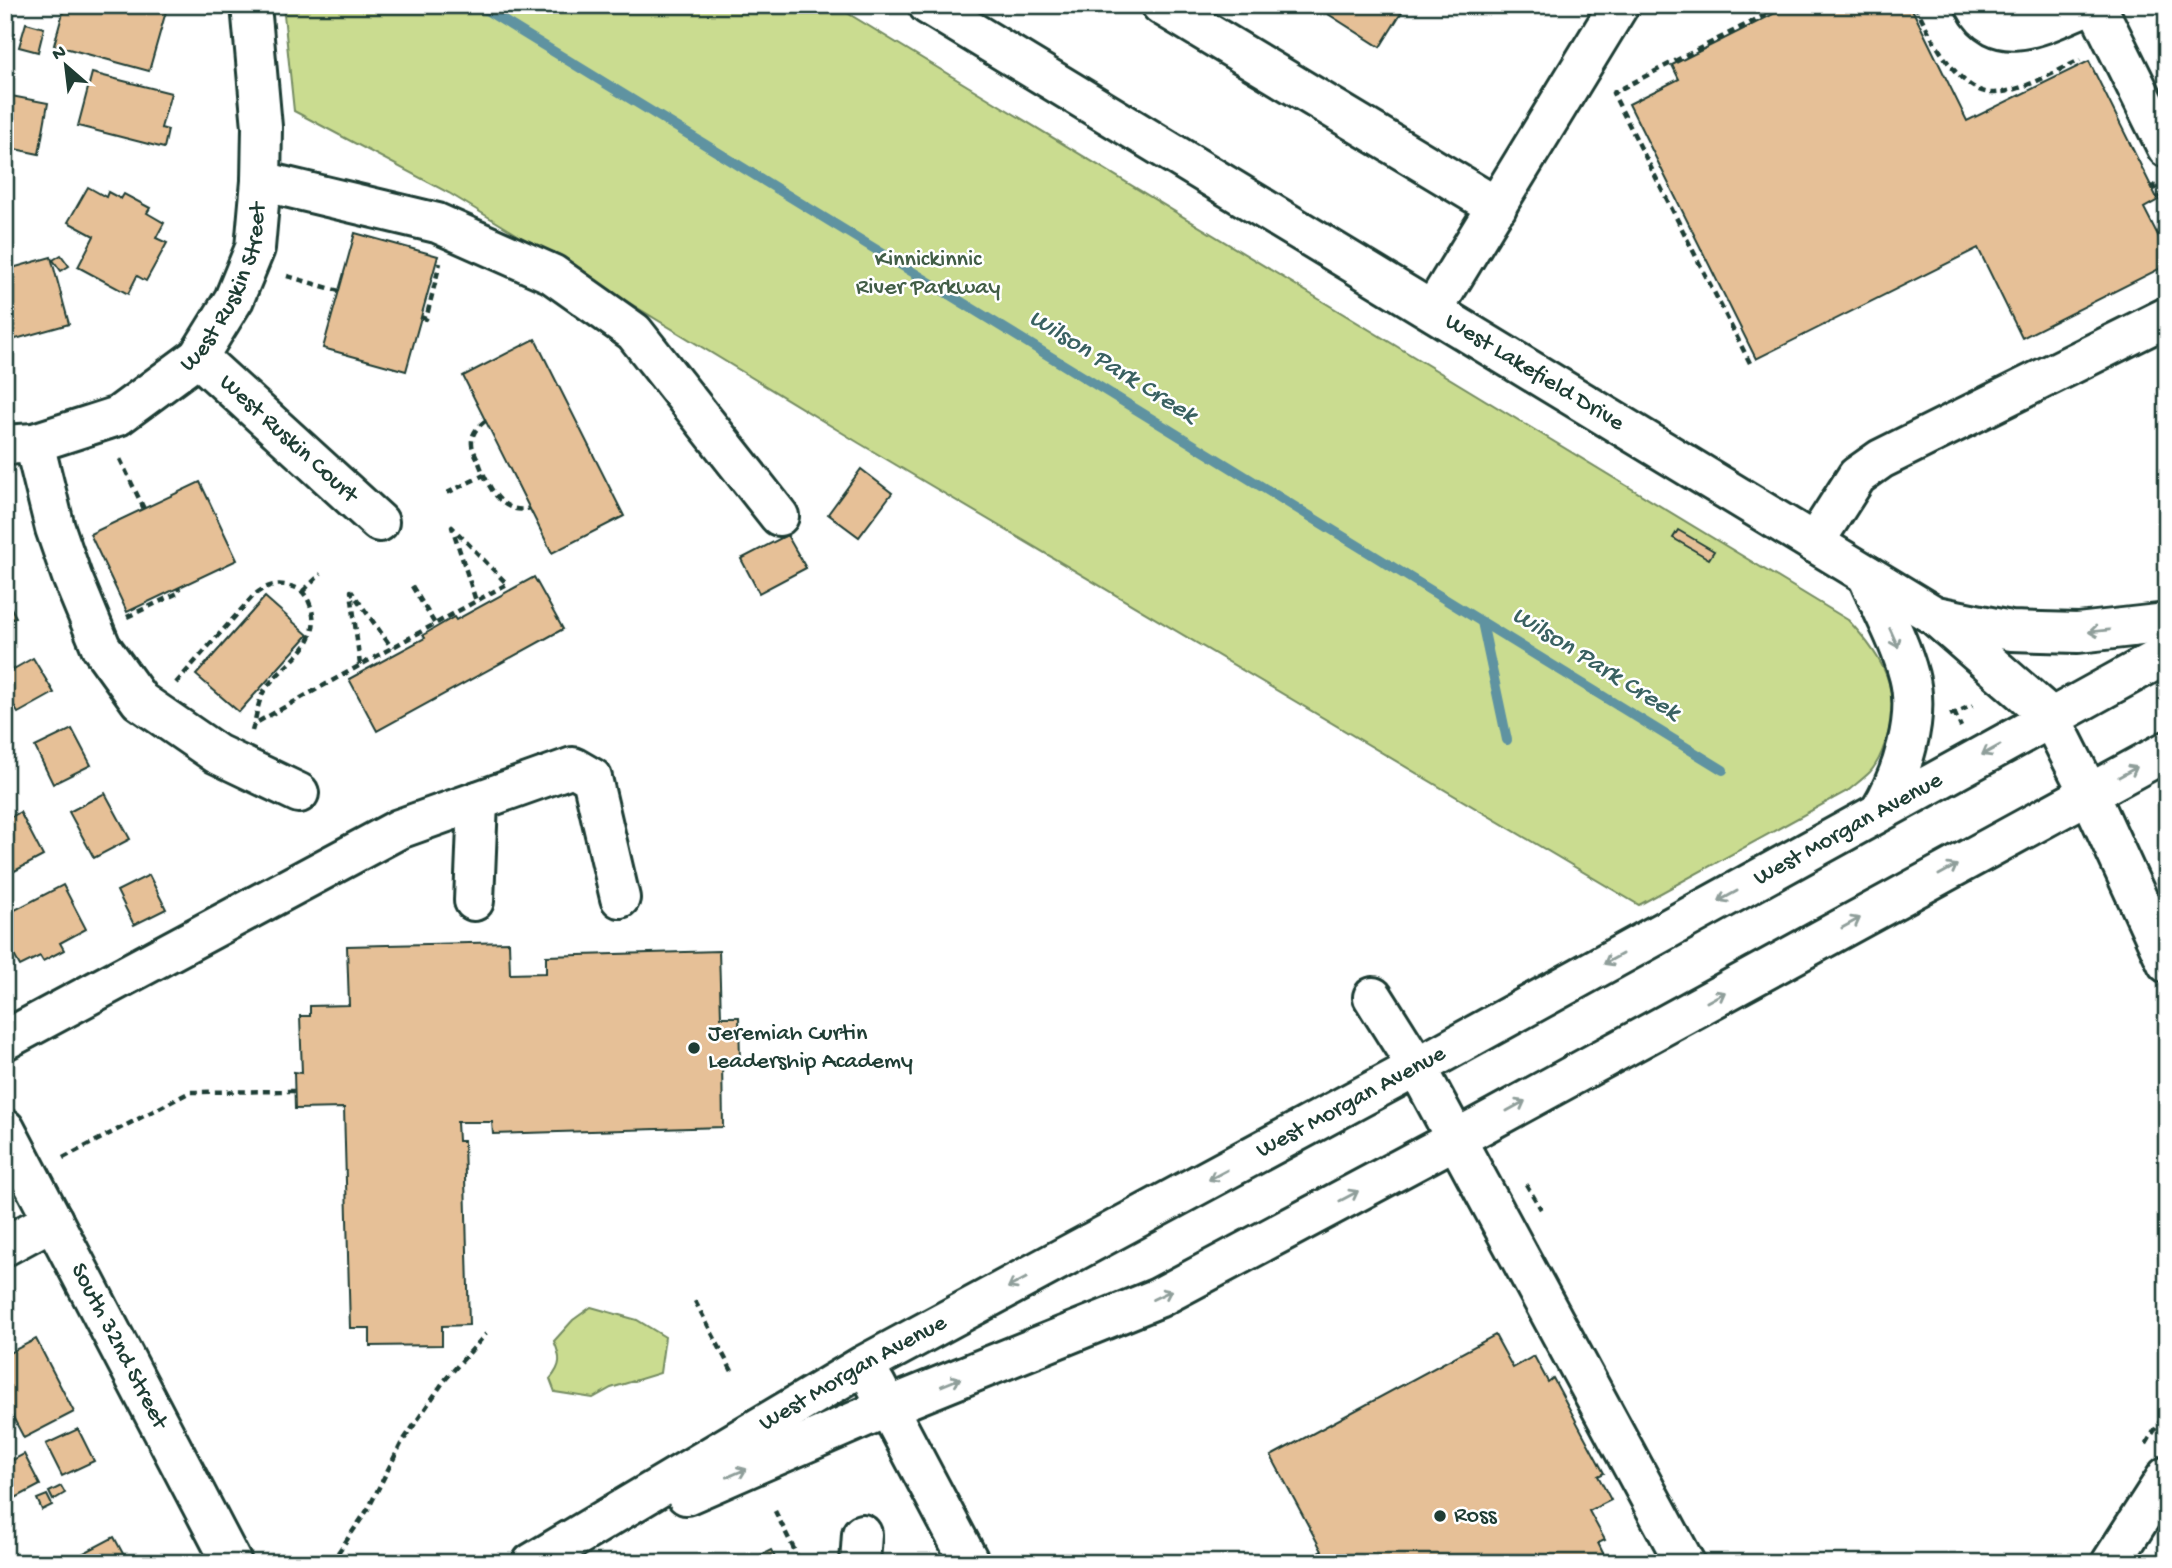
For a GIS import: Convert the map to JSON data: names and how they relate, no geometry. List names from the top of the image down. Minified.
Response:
{"streets":{"street":["West Ruskin Street","West Lakefield Drive","West Ruskin Court","West Morgan Avenue","South 32nd Street"]},"crossings":[["West Ruskin Street","West Ruskin Court"],["West Lakefield Drive","West Morgan Avenue"]],"water":["Wilson Park Creek"],"parks":["Kinnickinnic River Parkway"],"places":["Jeremiah Curtin Leadership Academy","Ross"],"north":"top left"}
